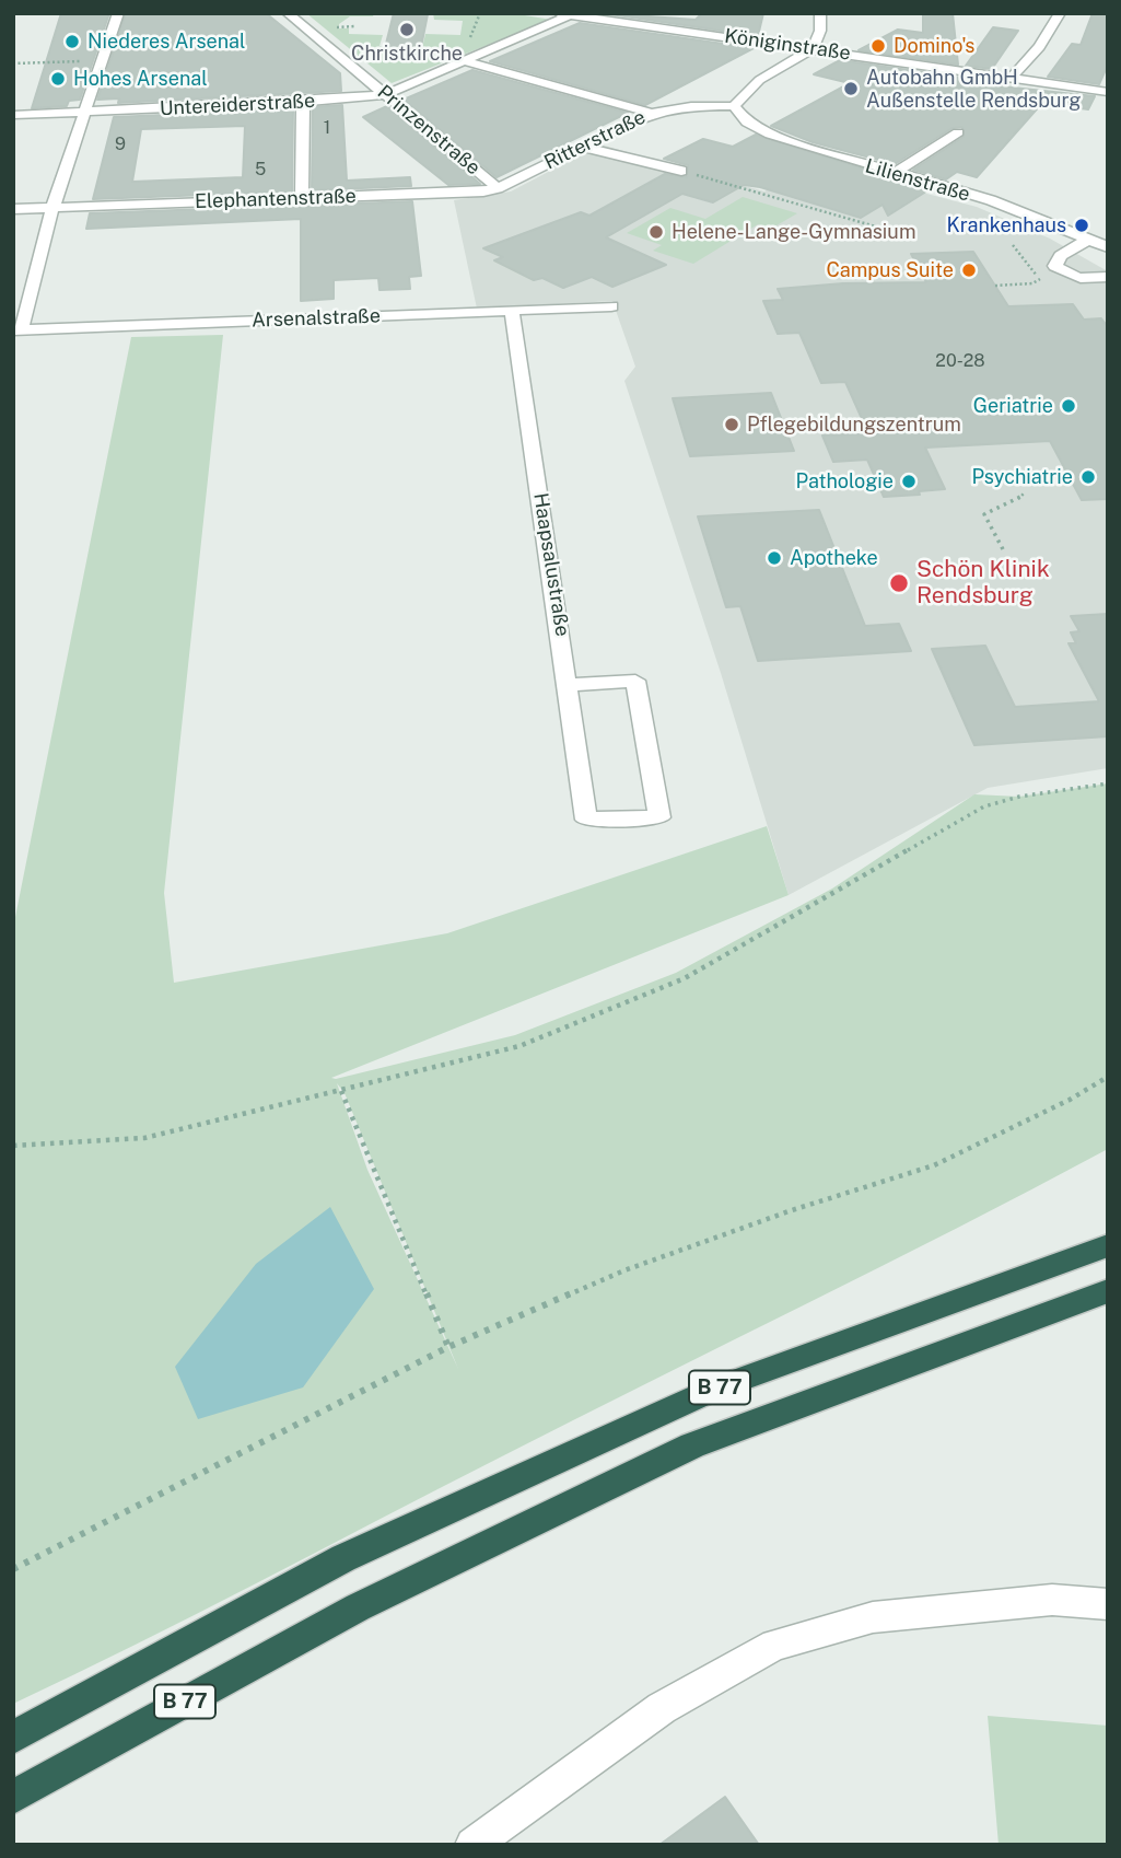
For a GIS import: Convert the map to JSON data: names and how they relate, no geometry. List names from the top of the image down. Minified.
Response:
{"streets":{"highway":["B 77"],"street":["Königinstraße","Untereiderstraße","Prinzenstraße","Ritterstraße","Lilienstraße","Elephantenstraße","Arsenalstraße","Haapsalustraße"]},"crossings":[["Königinstraße","Untereiderstraße"],["Untereiderstraße","Prinzenstraße"],["Untereiderstraße","Arsenalstraße"],["Prinzenstraße","Ritterstraße"],["Prinzenstraße","Elephantenstraße"],["Ritterstraße","Lilienstraße"],["Ritterstraße","Elephantenstraße"],["Elephantenstraße","Arsenalstraße"],["Arsenalstraße","Haapsalustraße"]],"places":["Christkirche","Niederes Arsenal","Domino's","Hohes Arsenal","Autobahn GmbH Außenstelle Rendsburg","Krankenhaus","Helene-Lange-Gymnasium","Campus Suite","Geriatrie","Pflegebildungszentrum","Psychiatrie","Pathologie","Apotheke","Schön Klinik Rendsburg"],"house_numbers":["1","9","5","20-28"]}
